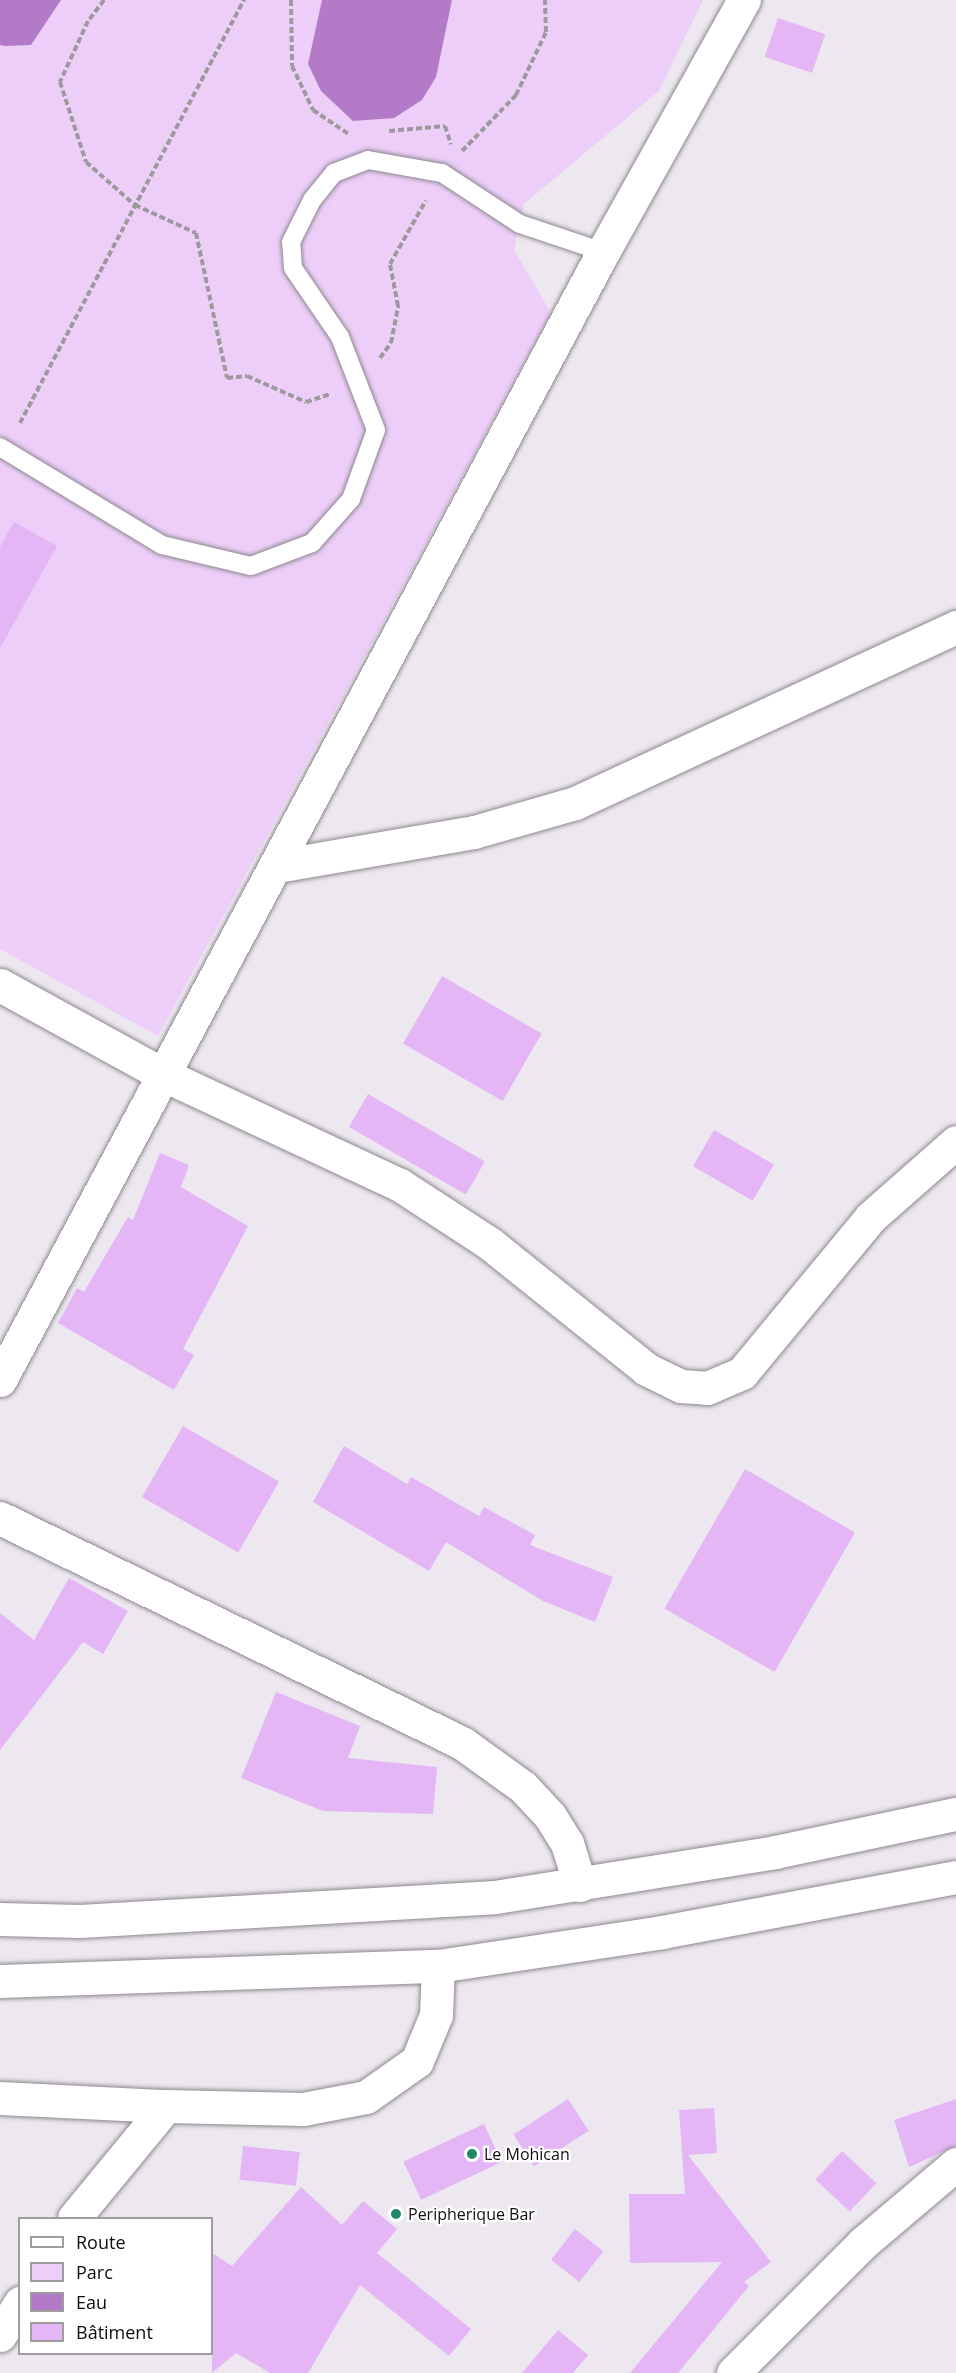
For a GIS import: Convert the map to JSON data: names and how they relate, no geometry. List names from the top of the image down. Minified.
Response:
{"places":["Le Mohican","Peripherique Bar"],"legend":["Route","Parc","Eau","Bâtiment"]}
